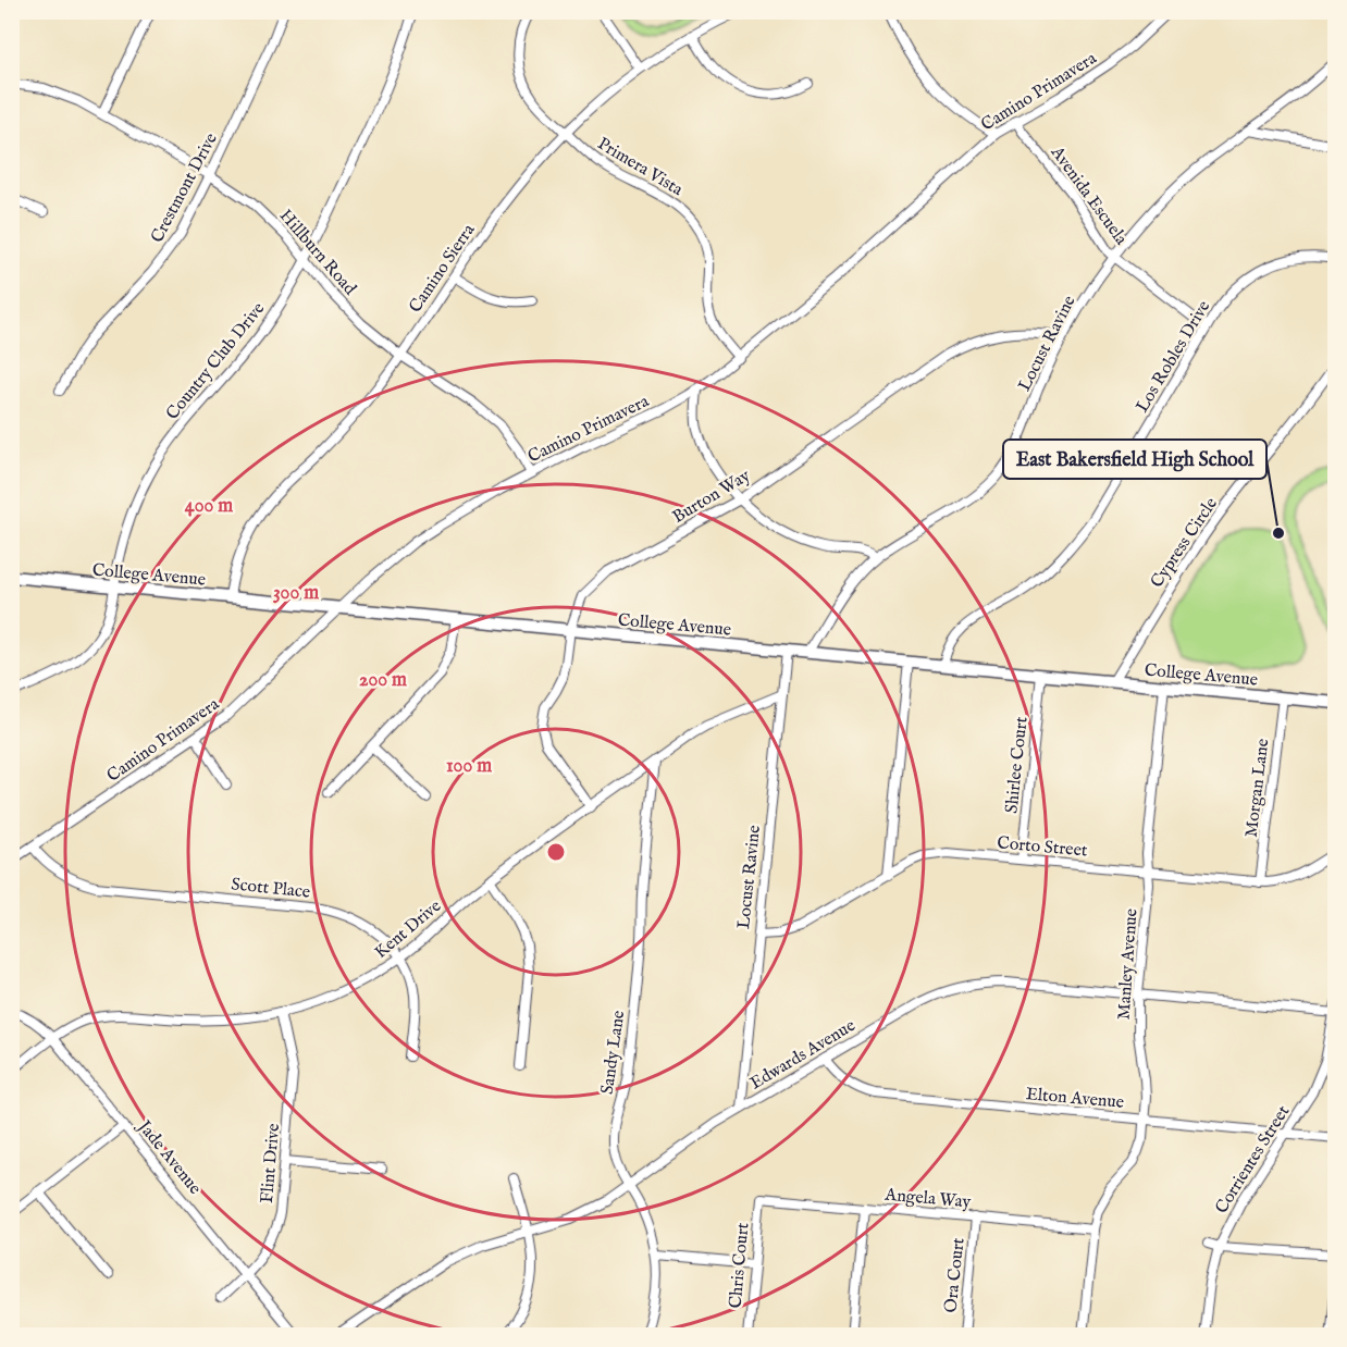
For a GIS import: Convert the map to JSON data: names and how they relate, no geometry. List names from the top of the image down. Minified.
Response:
{"streets":{"street":["Camino Primavera","Primera Vista","Crestmont Drive","Avenida Escuela","Hillburn Road","Camino Sierra","Locust Ravine","Los Robles Drive","Country Club Drive","Burton Way","Cypress Circle","College Avenue","Shirlee Court","Morgan Lane","Corto Street","Scott Place","Kent Drive","Manley Avenue","Sandy Lane","Edwards Avenue","Elton Avenue","Jade Avenue","Corrientes Street","Flint Drive","Angela Way","Chris Court","Ora Court"]},"crossings":[["Camino Primavera","Primera Vista"],["Camino Primavera","Avenida Escuela"],["Camino Primavera","Hillburn Road"],["Camino Primavera","College Avenue"],["Camino Primavera","Scott Place"],["Primera Vista","Camino Sierra"],["Crestmont Drive","Hillburn Road"],["Avenida Escuela","Locust Ravine"],["Avenida Escuela","Los Robles Drive"],["Hillburn Road","Camino Sierra"],["Hillburn Road","Country Club Drive"],["Camino Sierra","College Avenue"],["Locust Ravine","Burton Way"],["Locust Ravine","College Avenue"],["Locust Ravine","Corto Street"],["Locust Ravine","Kent Drive"],["Locust Ravine","Edwards Avenue"],["Los Robles Drive","College Avenue"],["Country Club Drive","College Avenue"],["Burton Way","College Avenue"],["Burton Way","Kent Drive"],["Cypress Circle","College Avenue"],["College Avenue","Shirlee Court"],["College Avenue","Morgan Lane"],["College Avenue","Manley Avenue"],["Shirlee Court","Corto Street"],["Morgan Lane","Corto Street"],["Corto Street","Manley Avenue"],["Scott Place","Kent Drive"],["Kent Drive","Sandy Lane"],["Kent Drive","Jade Avenue"],["Kent Drive","Flint Drive"],["Manley Avenue","Edwards Avenue"],["Manley Avenue","Elton Avenue"],["Manley Avenue","Angela Way"],["Sandy Lane","Edwards Avenue"],["Edwards Avenue","Elton Avenue"],["Edwards Avenue","Corrientes Street"],["Elton Avenue","Corrientes Street"],["Jade Avenue","Flint Drive"],["Angela Way","Chris Court"],["Angela Way","Ora Court"]],"places":["East Bakersfield High School"],"rings":["400 m","300 m","200 m","100 m"]}
